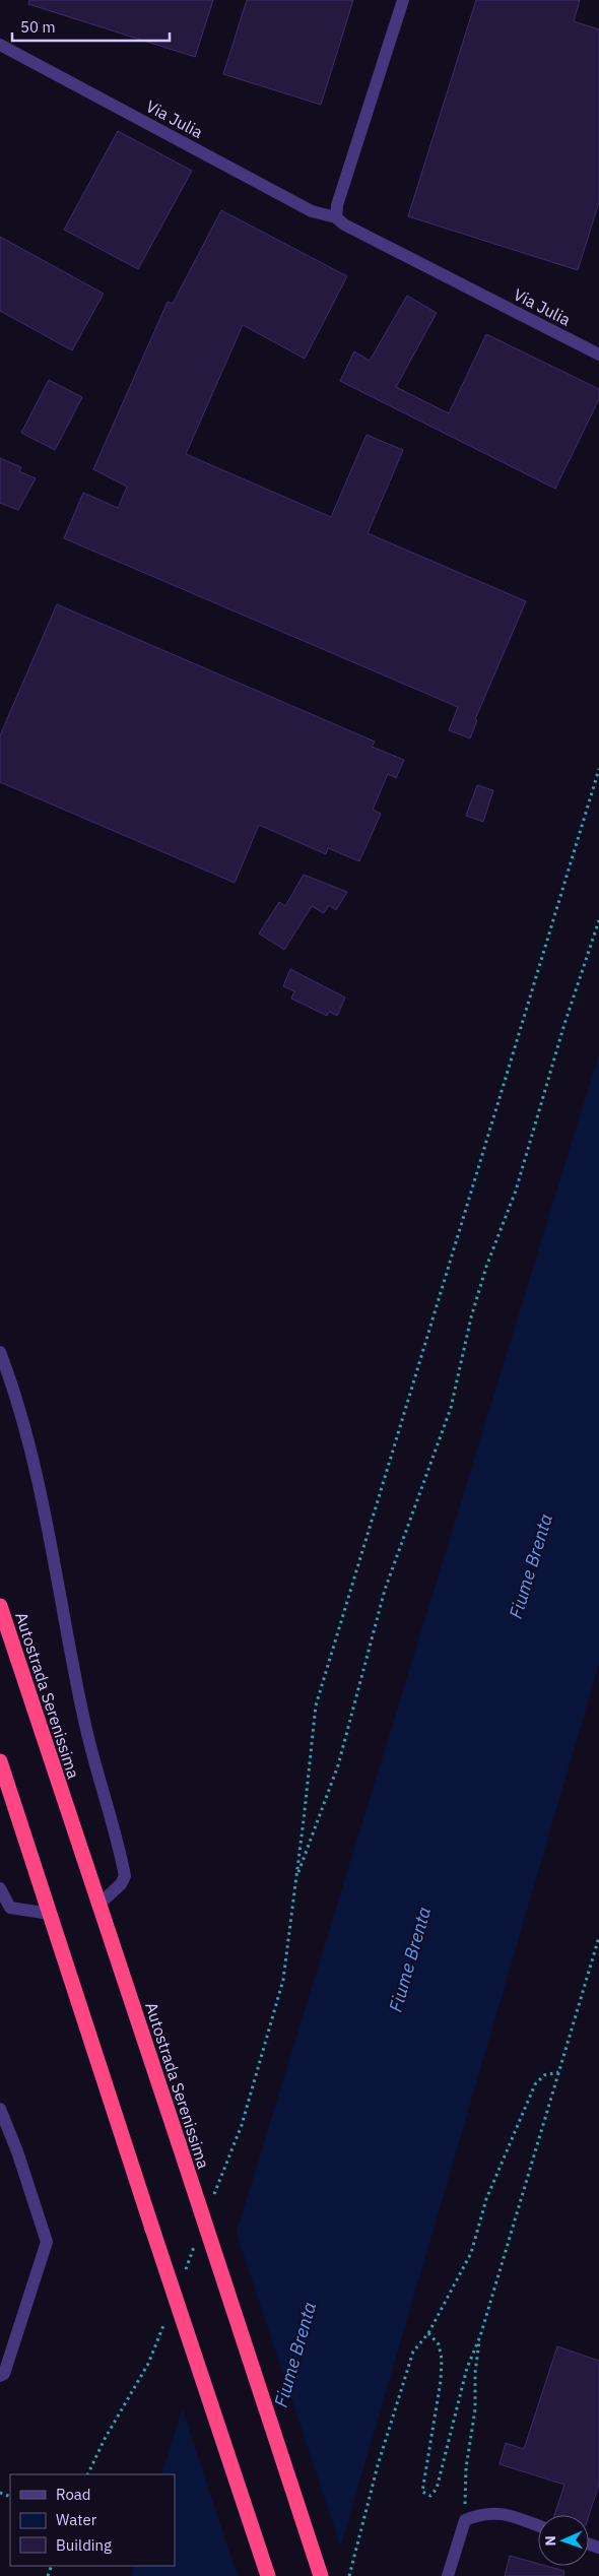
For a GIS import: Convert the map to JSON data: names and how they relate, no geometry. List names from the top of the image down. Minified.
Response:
{"streets":{"highway":["Autostrada Serenissima"],"street":["Via Julia"]},"water":["Fiume Brenta"],"legend":["Road","Water","Building"],"scale_bar":"50 m","north":"left"}
